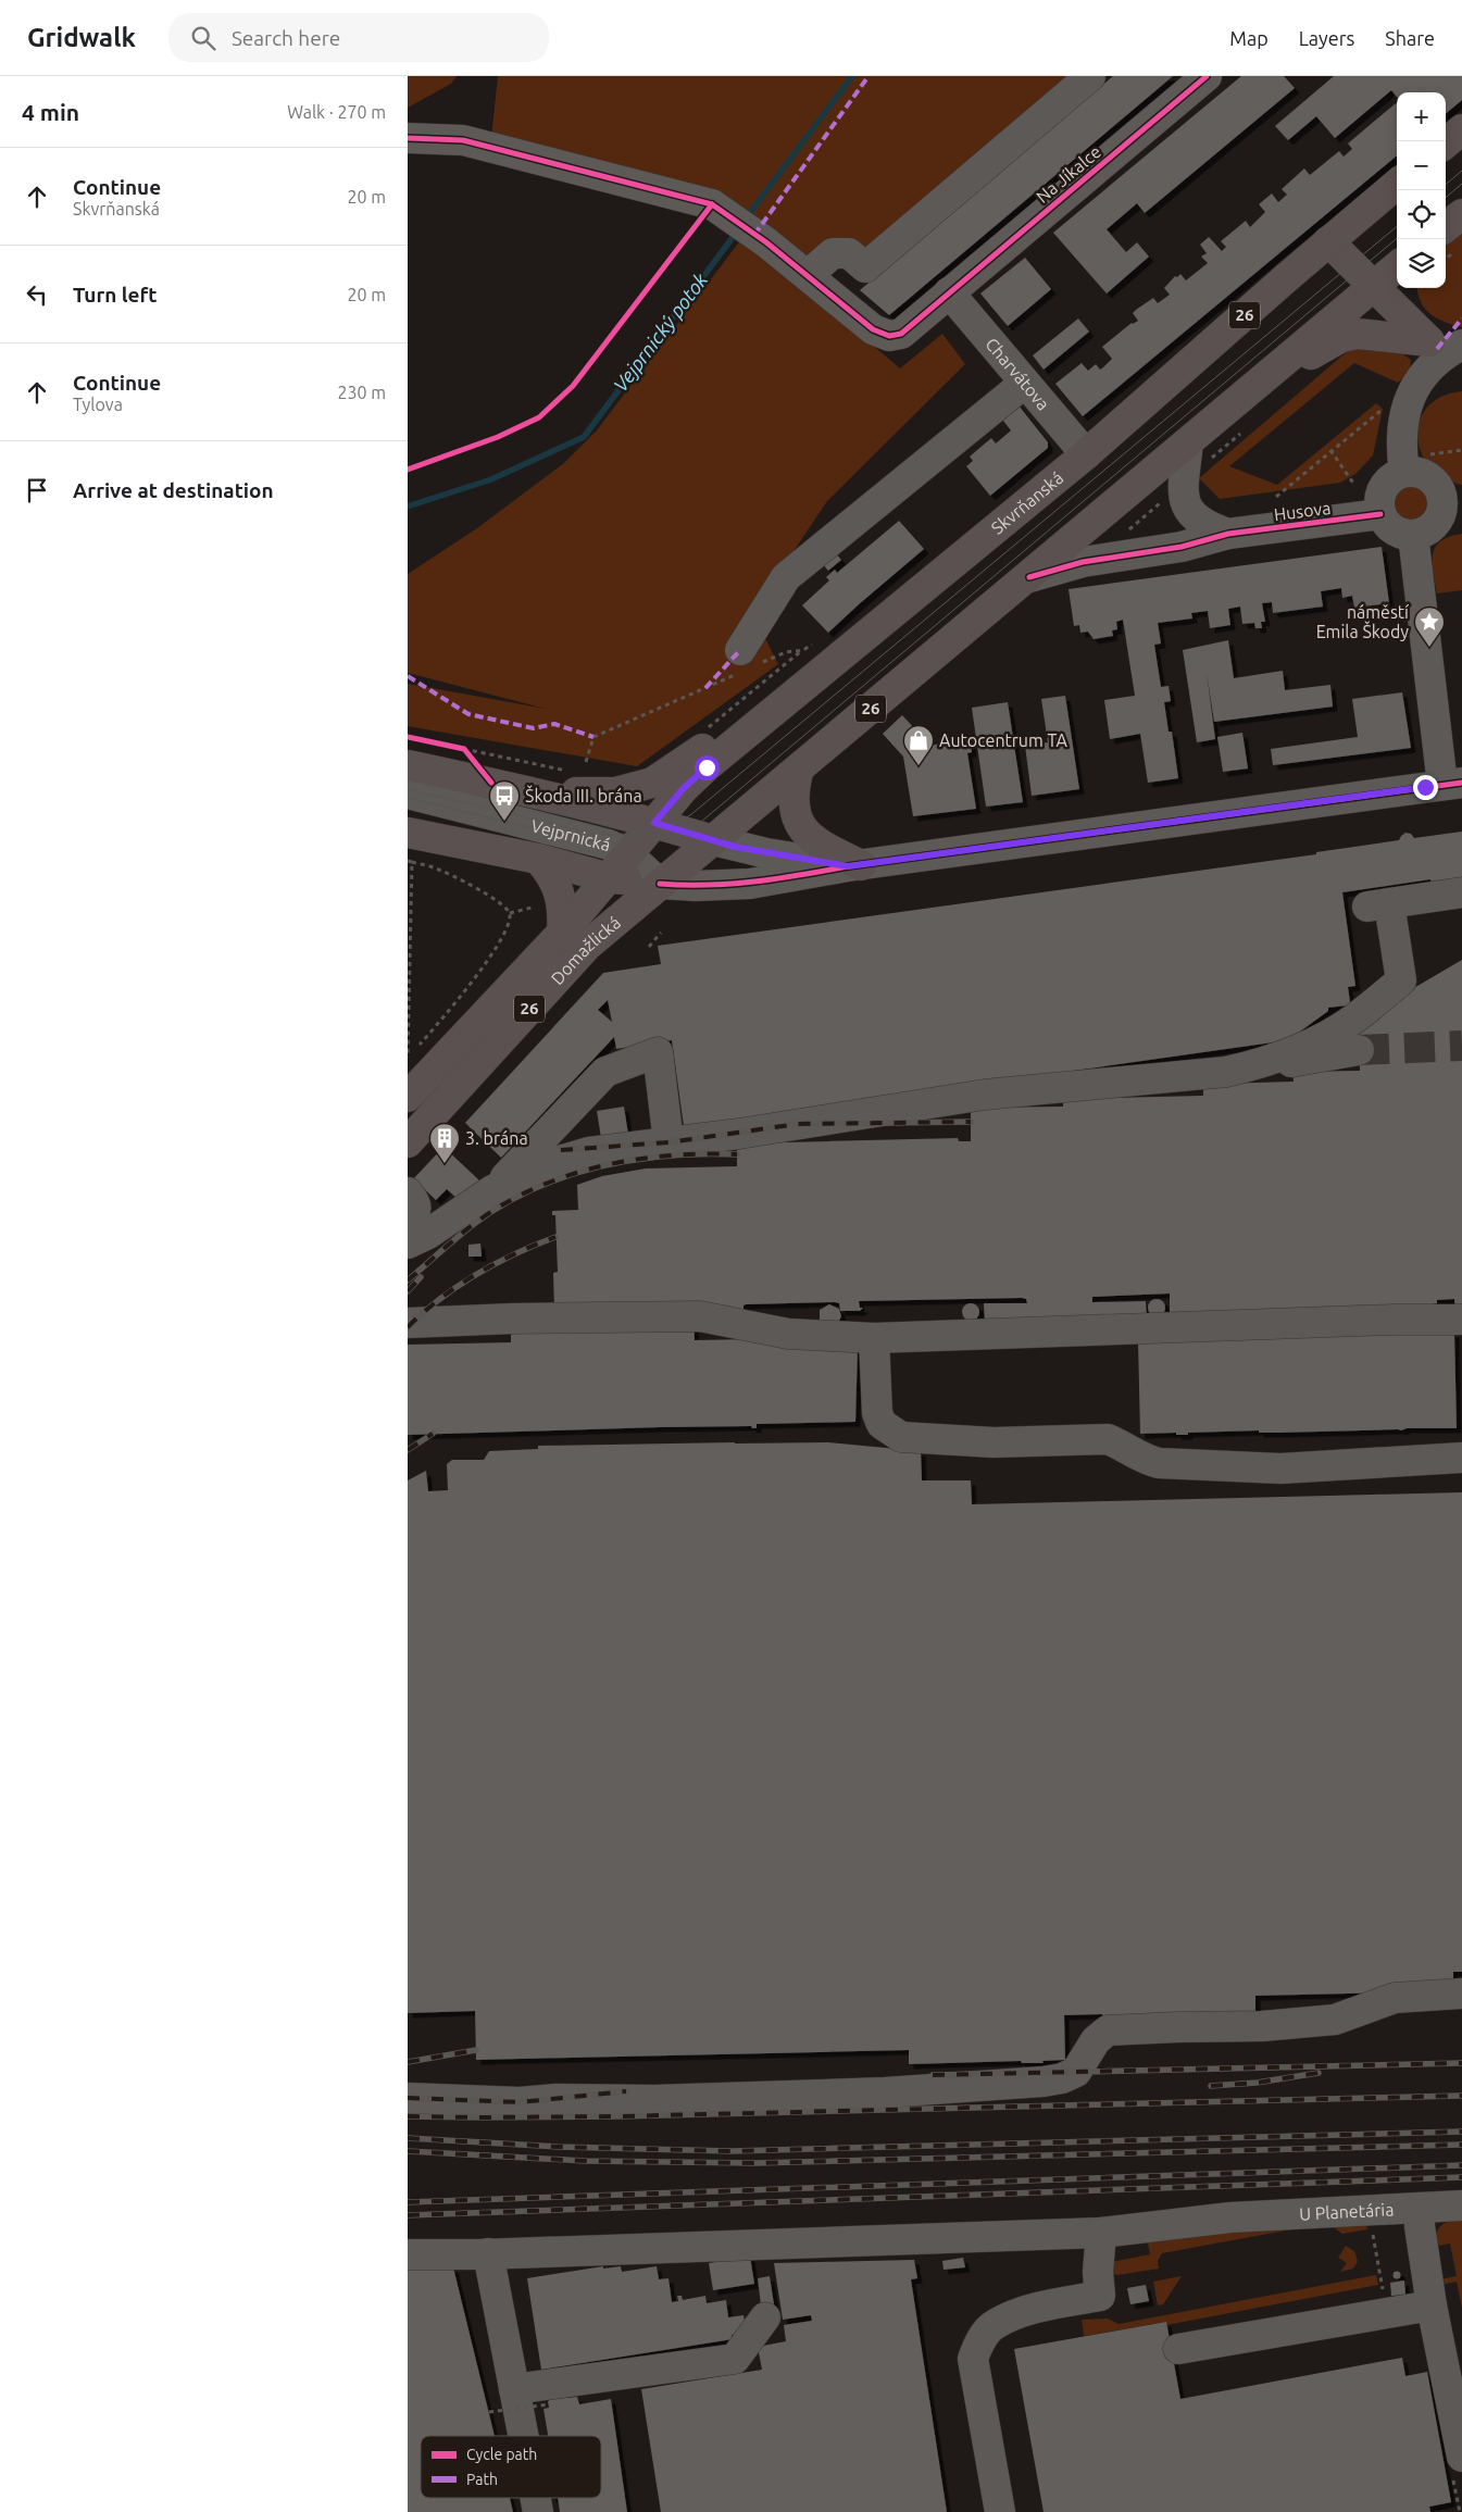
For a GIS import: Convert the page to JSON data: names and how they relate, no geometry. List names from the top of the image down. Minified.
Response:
{"streets":{"main road":["26","Skvrňanská","Vejprnická","Domažlická"],"street":["Na Jíkalce","Charvátova","Husova","U Planetária"]},"crossings":[["Na Jíkalce","Charvátova"],["26","Skvrňanská"],["26","Husova"],["26","Vejprnická"],["26","Domažlická"],["Charvátova","Skvrňanská"],["Skvrňanská","Vejprnická"],["Vejprnická","Domažlická"]],"water":["Vejprnický potok"],"places":{"place":["náměstí Emila Škody"],"shop":["Autocentrum TA"],"bus stop":["Škoda III. brána"],"building":["3. brána"]},"legend":["Cycle path","Path"],"page":{"header":"Gridwalk","search":"Search here","nav":["Map","Layers","Share"],"heading":["4 min","Walk · 270 m"],"map_buttons":["+","−"],"list":[["Continue","Skvrňanská","20 m"],["Turn left","20 m"],["Continue","Tylova","230 m"],"Arrive at destination"]}}
